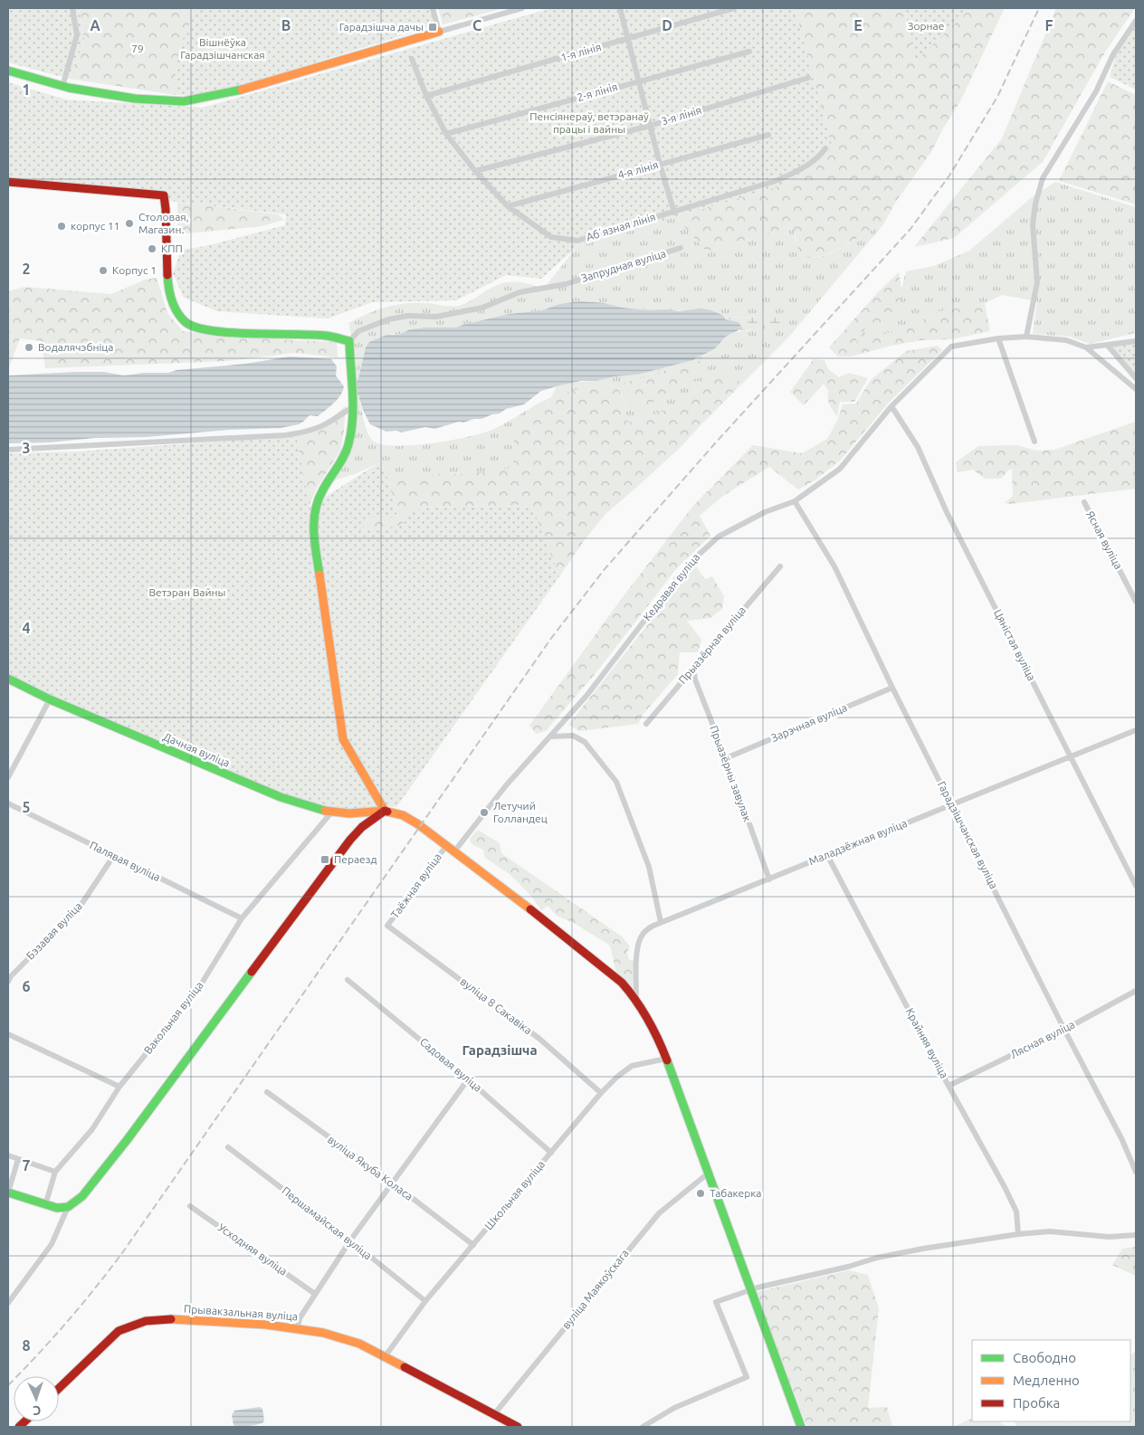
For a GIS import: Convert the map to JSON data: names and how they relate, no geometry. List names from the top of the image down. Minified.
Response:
{"streets":{"street":["1-я лінія","2-я лінія","3-я лінія","4-я лінія","Абʼязная лінія","Запрудная вуліца","Ясная вуліца","Кедравая вуліца","Прыазёрная вуліца","Цяністая вуліца","Зарэчная вуліца","Дачная вуліца","Прыазёрны завулак","Гарадзішчанская вуліца","Маладзёжная вуліца","Палявая вуліца","Таёжная вуліца","Бэзавая вуліца","вуліца 8 Сакавіка","Вакольная вуліца","Лясная вуліца","Крайняя вуліца","Садовая вуліца","вуліца Якуба Коласа","Школьная вуліца","Першамайская вуліца","Усходняя вуліца","вуліца Маякоўскага","Прывакзальная вуліца"]},"crossings":[["1-я лінія","Абʼязная лінія"],["2-я лінія","Абʼязная лінія"],["3-я лінія","Абʼязная лінія"],["4-я лінія","Абʼязная лінія"],["Кедравая вуліца","Цяністая вуліца"],["Кедравая вуліца","Дачная вуліца"],["Кедравая вуліца","Гарадзішчанская вуліца"],["Прыазёрная вуліца","Прыазёрны завулак"],["Цяністая вуліца","Маладзёжная вуліца"],["Зарэчная вуліца","Прыазёрны завулак"],["Зарэчная вуліца","Гарадзішчанская вуліца"],["Дачная вуліца","Маладзёжная вуліца"],["Дачная вуліца","Таёжная вуліца"],["Дачная вуліца","Вакольная вуліца"],["Дачная вуліца","Школьная вуліца"],["Дачная вуліца","вуліца Маякоўскага"],["Прыазёрны завулак","Маладзёжная вуліца"],["Гарадзішчанская вуліца","Маладзёжная вуліца"],["Гарадзішчанская вуліца","Лясная вуліца"],["Маладзёжная вуліца","Крайняя вуліца"],["Палявая вуліца","Бэзавая вуліца"],["Палявая вуліца","Вакольная вуліца"],["Таёжная вуліца","вуліца 8 Сакавіка"],["вуліца 8 Сакавіка","Школьная вуліца"],["Лясная вуліца","Крайняя вуліца"],["Садовая вуліца","Школьная вуліца"],["вуліца Якуба Коласа","Школьная вуліца"],["Школьная вуліца","Першамайская вуліца"],["Школьная вуліца","Прывакзальная вуліца"],["вуліца Маякоўскага","Прывакзальная вуліца"]],"districts":["Гарадзішча"],"parks":["Зорнае","Вішнёўка Гарадзішчанская","79","Пенсіянераў, ветэранаў працы і вайны","Ветэран Вайны"],"places":{"transit":["Гарадзішча дачы","Пераезд"],"other":["Столовая, Магазин.","корпус 11","КПП","Корпус 1","Водалячэбніца","Летучий Голландец","Табакерка"]},"legend":["Свободно","Медленно","Пробка"],"north":"bottom","grid":{"columns":["A","B","C","D","E","F"],"rows":["1","2","3","4","5","6","7","8"]}}
